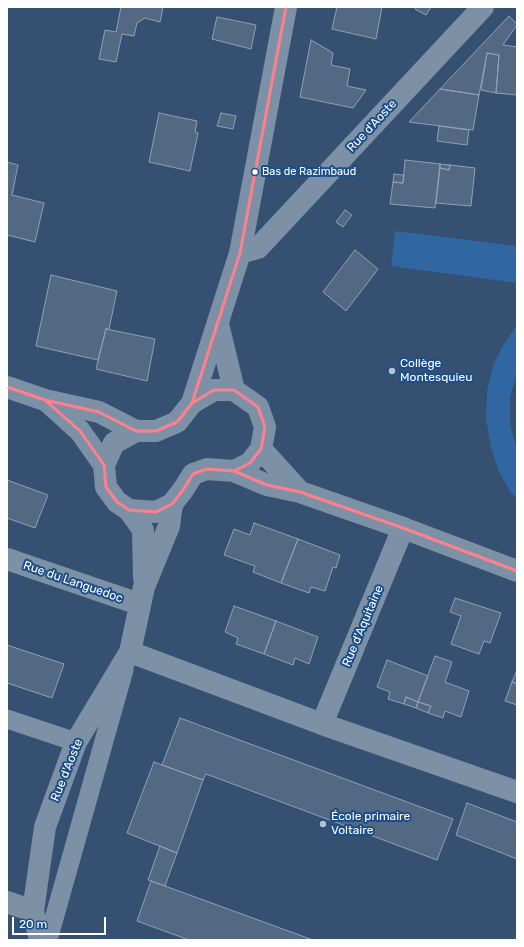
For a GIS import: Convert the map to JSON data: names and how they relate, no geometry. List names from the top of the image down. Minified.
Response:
{"streets":{"street":["Rue d'Aoste","Rue du Languedoc","Rue d'Aquitaine"]},"crossings":[["Rue d'Aoste","Rue du Languedoc"]],"places":["Bas de Razimbaud","Collège Montesquieu","École primaire Voltaire"],"scale_bar":"20 m"}
